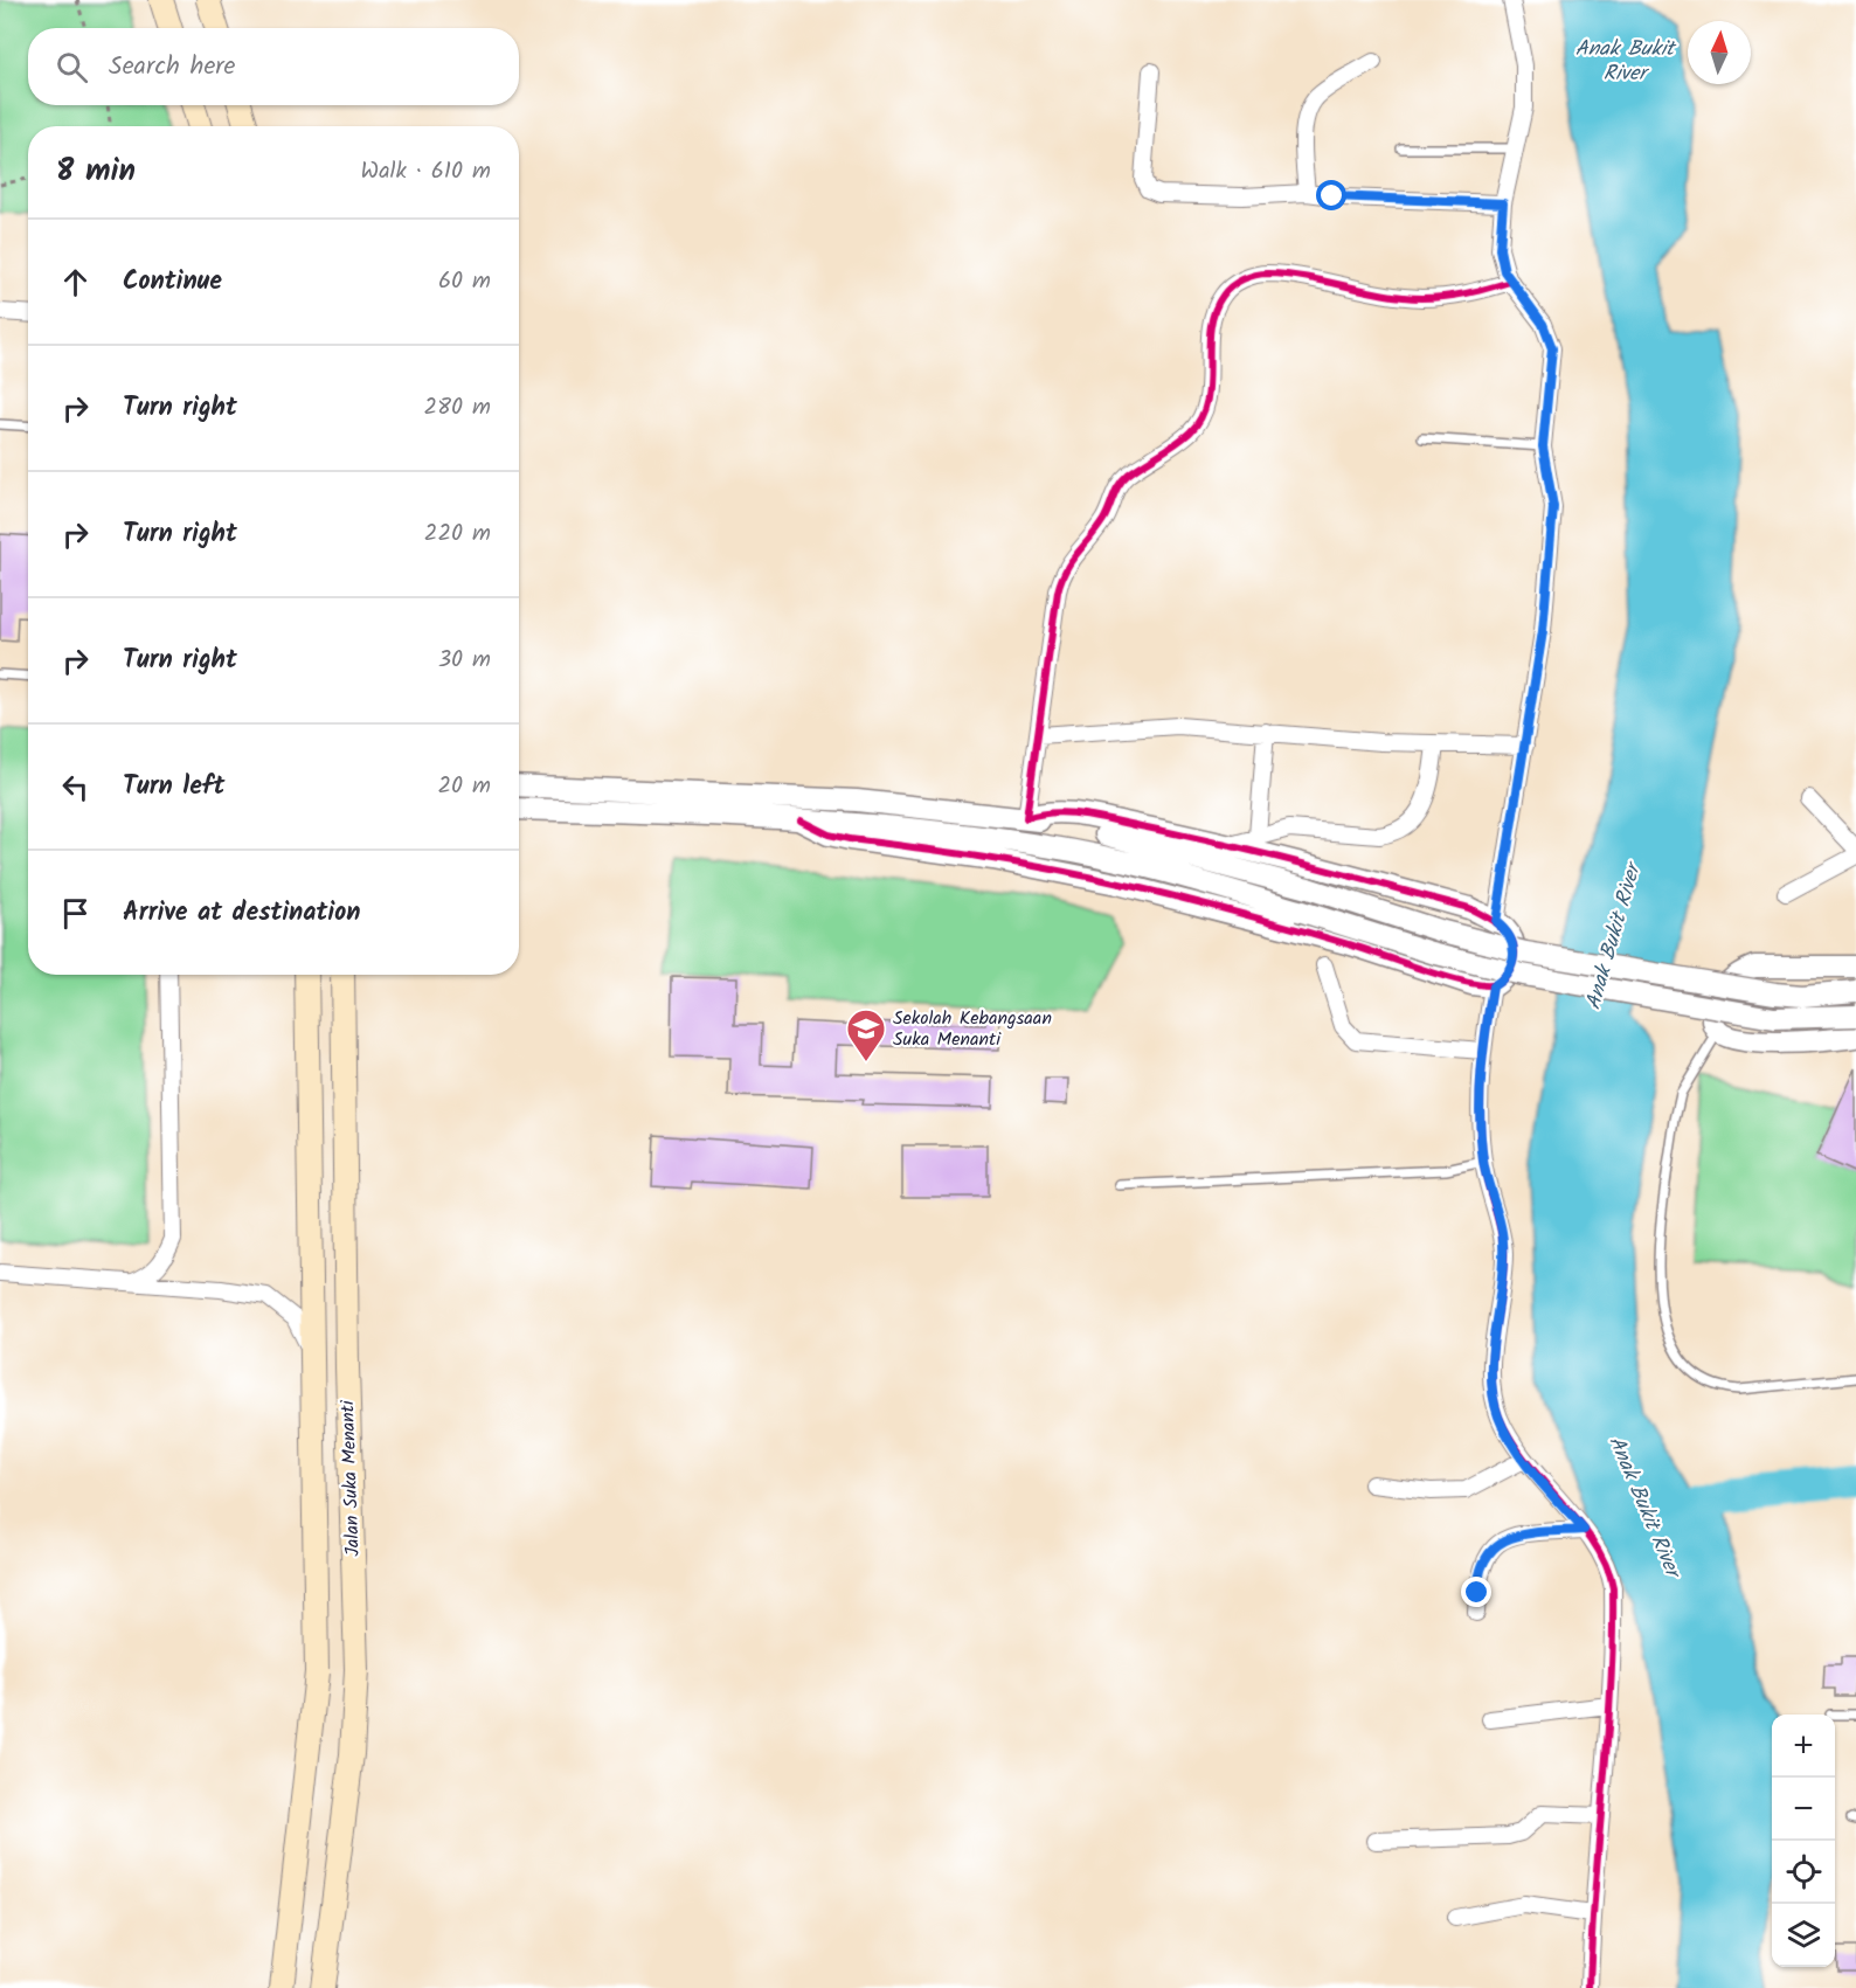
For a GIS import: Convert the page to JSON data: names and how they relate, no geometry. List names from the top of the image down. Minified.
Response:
{"streets":{"main road":["Jalan Suka Menanti"]},"water":["Anak Bukit River"],"places":{"school or university":["Sekolah Kebangsaan Suka Menanti"]},"north":"top","page":{"search":"Search here","heading":["8 min","Walk · 610 m"],"list":[["Continue","60 m"],["Turn right","280 m"],["Turn right","220 m"],["Turn right","30 m"],["Turn left","20 m"],"Arrive at destination"],"map_buttons":["+","−"]}}
